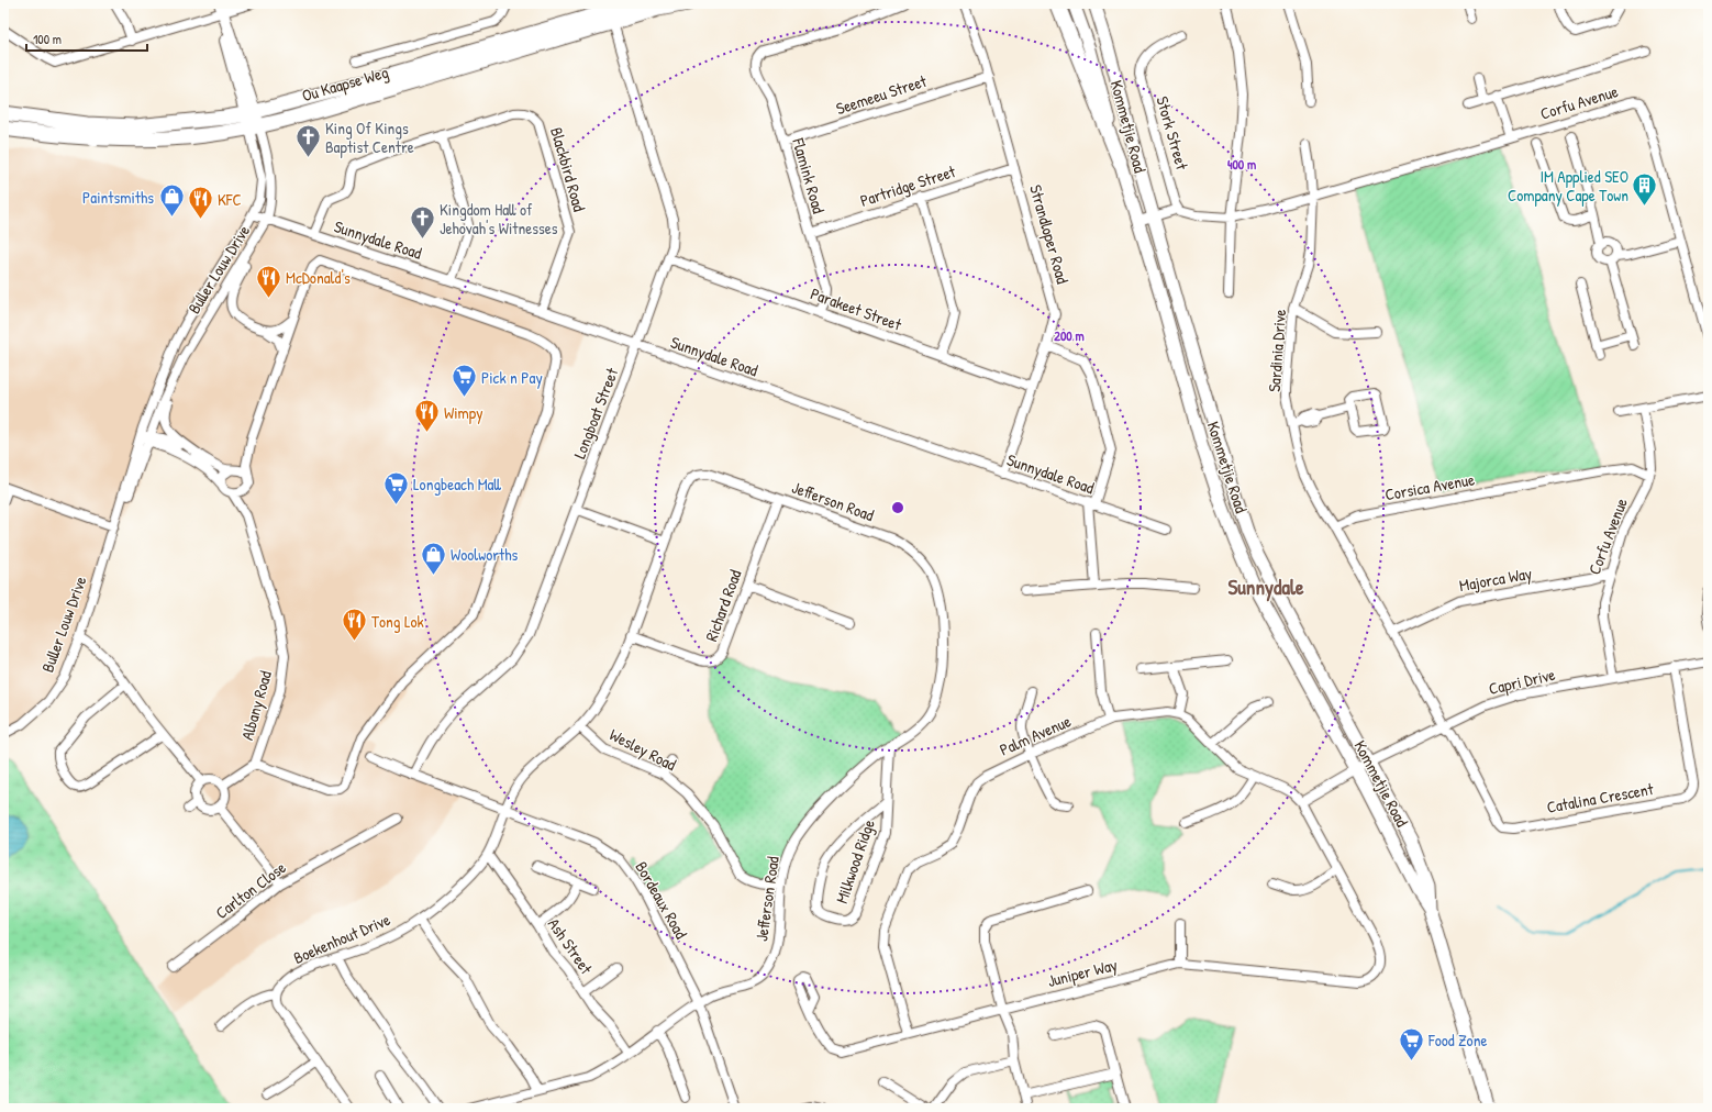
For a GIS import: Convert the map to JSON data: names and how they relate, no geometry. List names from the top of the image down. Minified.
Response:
{"streets":{"main road":["Ou Kaapse Weg","Kommetjie Road"],"street":["Seemeeu Street","Corfu Avenue","Stork Street","Blackbird Road","Flamink Road","Partridge Street","Strandloper Road","Sunnydale Road","Buller Louw Drive","Parakeet Street","Sardinia Drive","Longboat Street","Corsica Avenue","Jefferson Road","Majorca Way","Richard Road","Capri Drive","Albany Road","Palm Avenue","Wesley Road","Catalina Crescent","Milkwood Ridge","Carlton Close","Bordeaux Road","Boekenhout Drive","Ash Street","Juniper Way"]},"crossings":[["Ou Kaapse Weg","Buller Louw Drive"],["Ou Kaapse Weg","Longboat Street"],["Seemeeu Street","Flamink Road"],["Seemeeu Street","Strandloper Road"],["Corfu Avenue","Sardinia Drive"],["Corfu Avenue","Corsica Avenue"],["Corfu Avenue","Majorca Way"],["Corfu Avenue","Capri Drive"],["Kommetjie Road","Capri Drive"],["Blackbird Road","Sunnydale Road"],["Flamink Road","Partridge Street"],["Flamink Road","Parakeet Street"],["Partridge Street","Strandloper Road"],["Strandloper Road","Sunnydale Road"],["Strandloper Road","Parakeet Street"],["Sunnydale Road","Buller Louw Drive"],["Sunnydale Road","Longboat Street"],["Parakeet Street","Longboat Street"],["Sardinia Drive","Corsica Avenue"],["Longboat Street","Bordeaux Road"],["Jefferson Road","Richard Road"],["Jefferson Road","Wesley Road"],["Jefferson Road","Milkwood Ridge"],["Jefferson Road","Bordeaux Road"],["Jefferson Road","Boekenhout Drive"],["Capri Drive","Catalina Crescent"],["Palm Avenue","Juniper Way"],["Bordeaux Road","Boekenhout Drive"],["Boekenhout Drive","Ash Street"]],"districts":["Sunnydale"],"places":{"church":["King Of Kings Baptist Centre","Kingdom Hall of Jehovah's Witnesses"],"building":["IM Applied SEO Company Cape Town"],"shop":["Paintsmiths","Woolworths"],"restaurant":["KFC","McDonald's","Wimpy","Tong Lok"],"supermarket":["Pick n Pay","Longbeach Mall","Food Zone"]},"scale_bar":"100 m","rings":["400 m","200 m"]}
